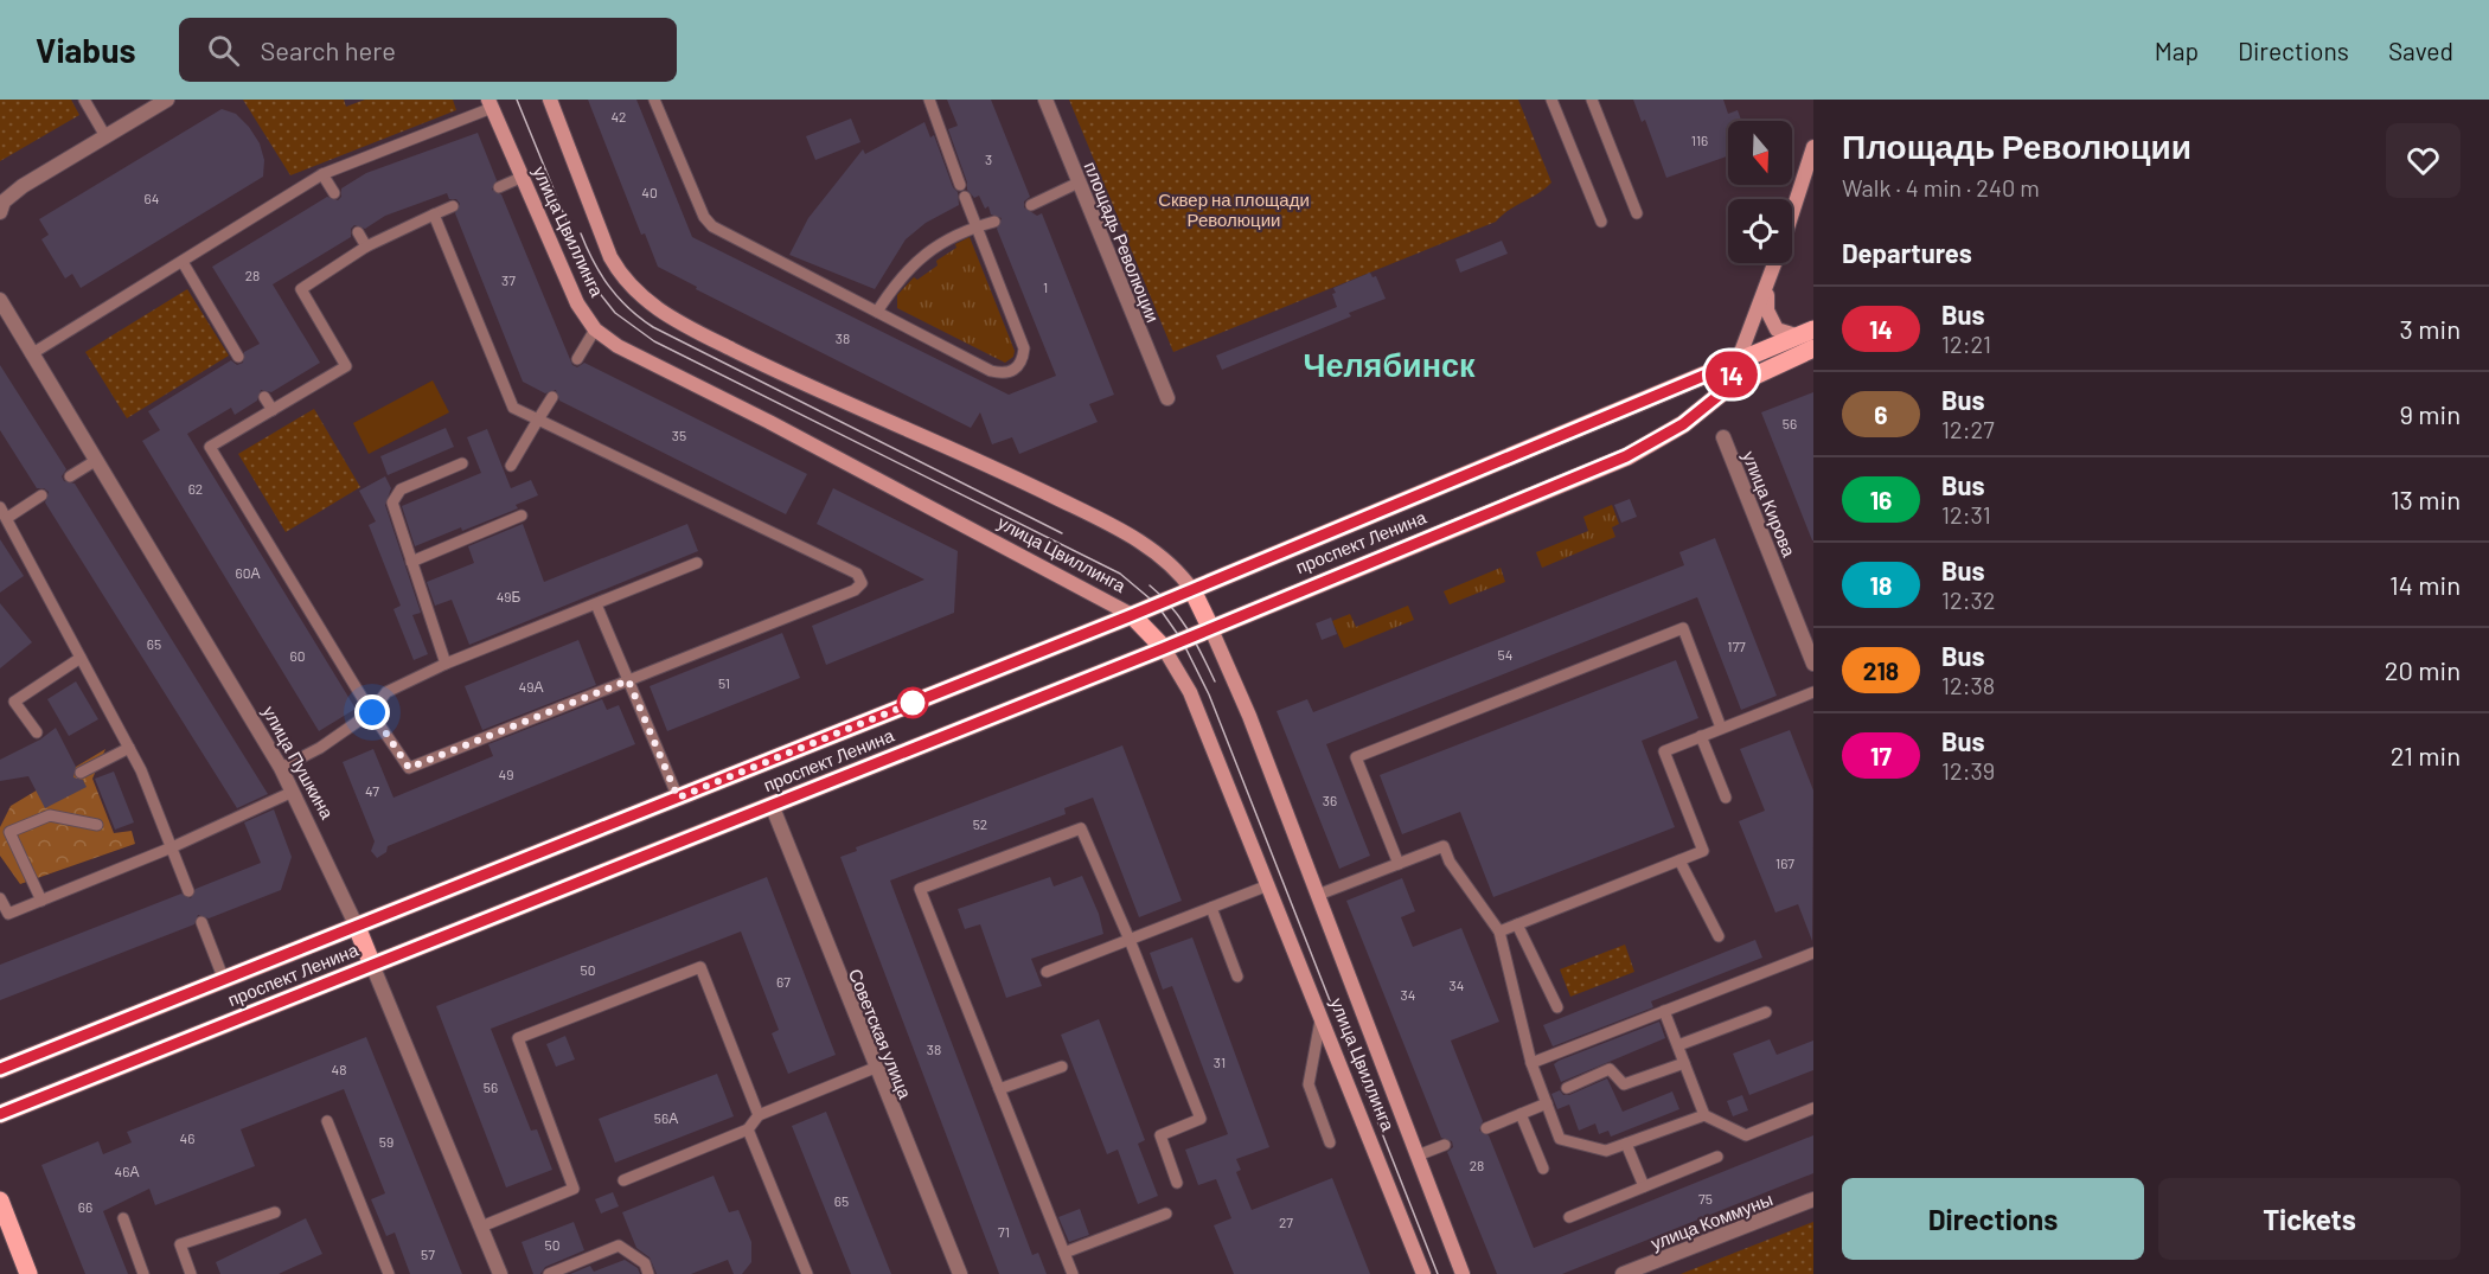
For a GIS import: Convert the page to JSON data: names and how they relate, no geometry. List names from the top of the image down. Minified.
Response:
{"streets":{"main road":["улица Цвиллинга","проспект Ленина","улица Пушкина"],"street":["площадь Революции","улица Кирова","Советская улица","улица Коммуны"]},"crossings":[["улица Цвиллинга","проспект Ленина"],["проспект Ленина","улица Пушкина"],["проспект Ленина","Советская улица"]],"districts":["Челябинск"],"parks":["Сквер на площади Революции"],"lines":["bus line 14"],"house_numbers":["42","116","3","40","64","28","37","1","38","56","35","62","60А","49Б","65","177","54","60","51","49А","49","47","36","52","167","50","67","34","34","38","31","48","56","56А","46","59","28","46А","75","65","66","27","71","50","57"],"north":"bottom","page":{"header":"Viabus","search":"Search here","nav":["Map","Directions","Saved"],"on_map":"14","heading":[["Площадь Революции","Walk · 4 min · 240 m"],"Departures"],"list":[{"mark":"14","name":"Bus","note":"12:21","value":"3 min"},{"mark":"6","name":"Bus","note":"12:27","value":"9 min"},{"mark":"16","name":"Bus","note":"12:31","value":"13 min"},{"mark":"18","name":"Bus","note":"12:32","value":"14 min"},{"mark":"218","name":"Bus","note":"12:38","value":"20 min"},{"mark":"17","name":"Bus","note":"12:39","value":"21 min"}],"buttons":["Directions","Tickets"]}}
